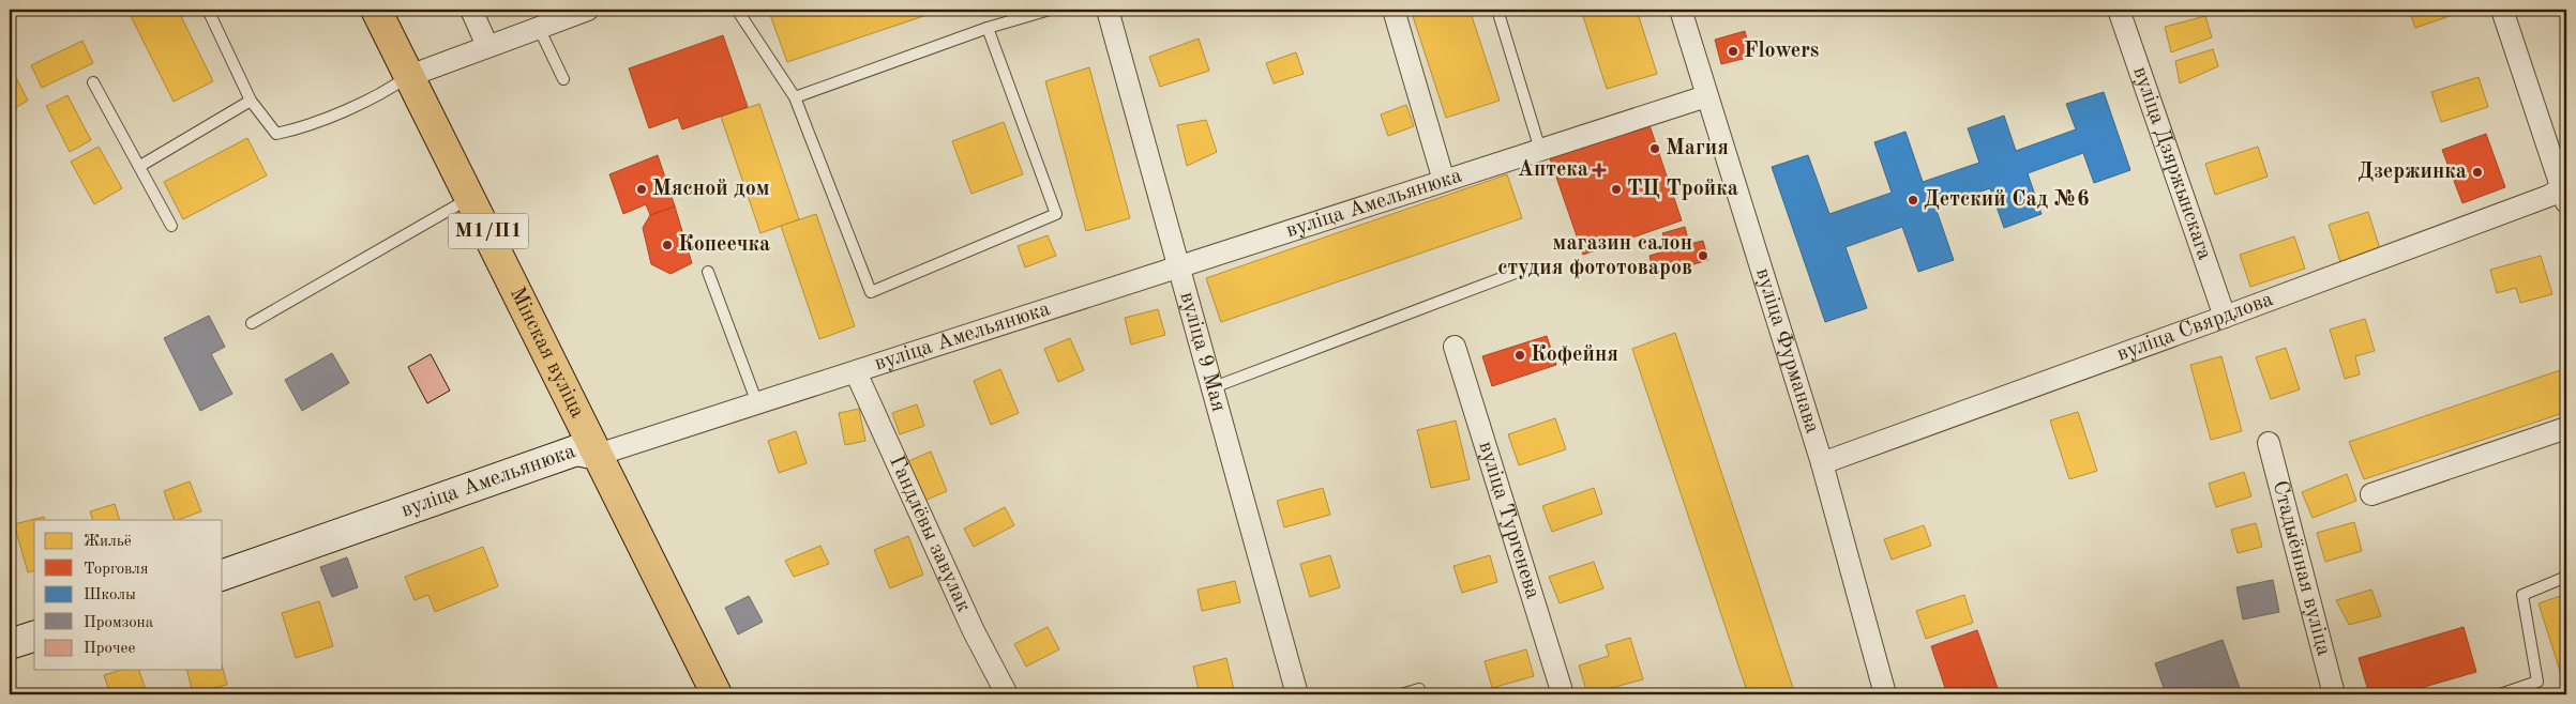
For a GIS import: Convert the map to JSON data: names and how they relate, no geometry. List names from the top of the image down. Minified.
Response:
{"streets":{"main road":["М1/П1","Мінская вуліца"],"street":["вуліца Дзяржынскага","вуліца Амельянюка","вуліца Свярдлова","вуліца Фурманава","вуліца 9 Мая","вуліца Тургенева","Гандлёвы завулак","Стадыённая вуліца"]},"crossings":[["вуліца Дзяржынскага","вуліца Свярдлова"],["вуліца Амельянюка","вуліца Фурманава"],["вуліца Амельянюка","Мінская вуліца"],["вуліца Амельянюка","вуліца 9 Мая"],["вуліца Амельянюка","Гандлёвы завулак"],["вуліца Свярдлова","вуліца Фурманава"]],"places":{"other":["Flowers","Магия","Дзержинка","Мясной дом","ТЦ Тройка","Детский Сад №6","Копеечка","магазин салон студия фототоваров","Кофейня"],"health":["Аптека"]},"legend":["Жильё","Торговля","Школы","Промзона","Прочее"]}
